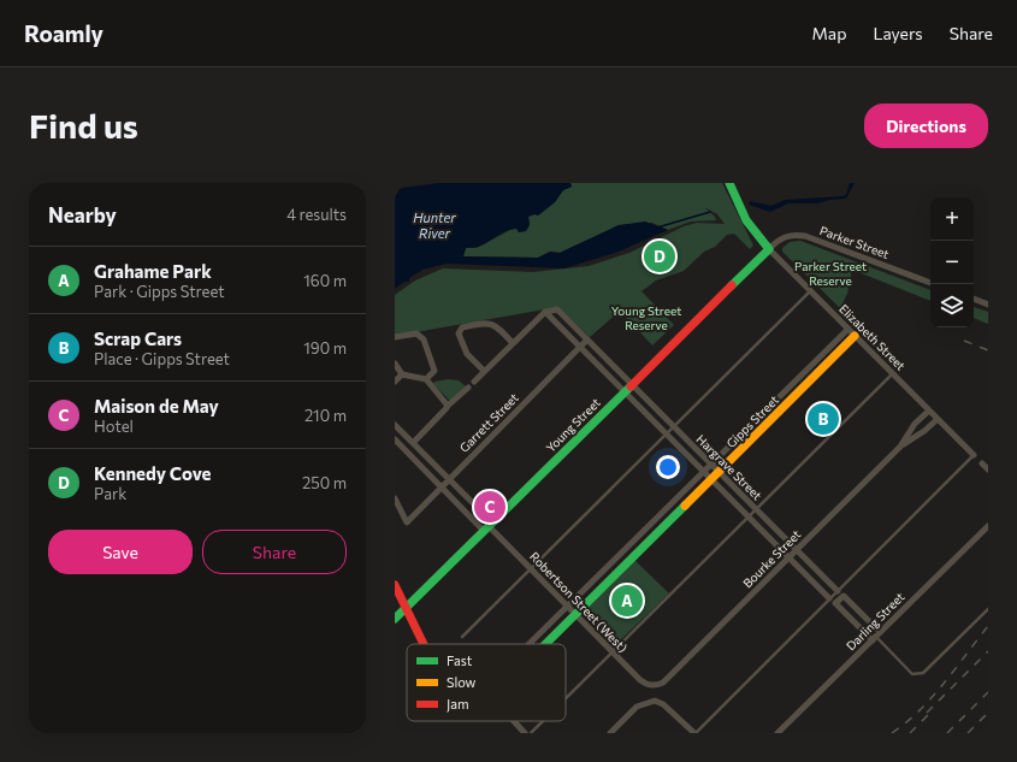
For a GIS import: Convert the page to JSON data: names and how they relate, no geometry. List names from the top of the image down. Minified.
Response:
{"streets":{"street":["Parker Street","Elizabeth Street","Gipps Street","Garrett Street","Young Street","Hargrave Street","Bourke Street","Robertson Street (West)","Darling Street"]},"crossings":[["Parker Street","Elizabeth Street"],["Parker Street","Young Street"],["Elizabeth Street","Gipps Street"],["Elizabeth Street","Young Street"],["Elizabeth Street","Bourke Street"],["Gipps Street","Hargrave Street"],["Gipps Street","Robertson Street (West)"],["Garrett Street","Hargrave Street"],["Garrett Street","Robertson Street (West)"],["Young Street","Hargrave Street"],["Young Street","Robertson Street (West)"],["Hargrave Street","Bourke Street"],["Bourke Street","Robertson Street (West)"]],"water":["Hunter River"],"parks":["Parker Street Reserve","Young Street Reserve"],"legend":["Fast","Slow","Jam"],"page":{"header":"Roamly","nav":["Map","Layers","Share"],"buttons":["Directions",["Save","Share"]],"title":"Find us","heading":["Nearby","4 results"],"map_buttons":["+","−"],"pins":["D","B","C","A"],"list":[{"mark":"A","name":"Grahame Park","note":"Park · Gipps Street","value":"160 m"},{"mark":"B","name":"Scrap Cars","note":"Place · Gipps Street","value":"190 m"},{"mark":"C","name":"Maison de May","note":"Hotel","value":"210 m"},{"mark":"D","name":"Kennedy Cove","note":"Park","value":"250 m"}]}}
